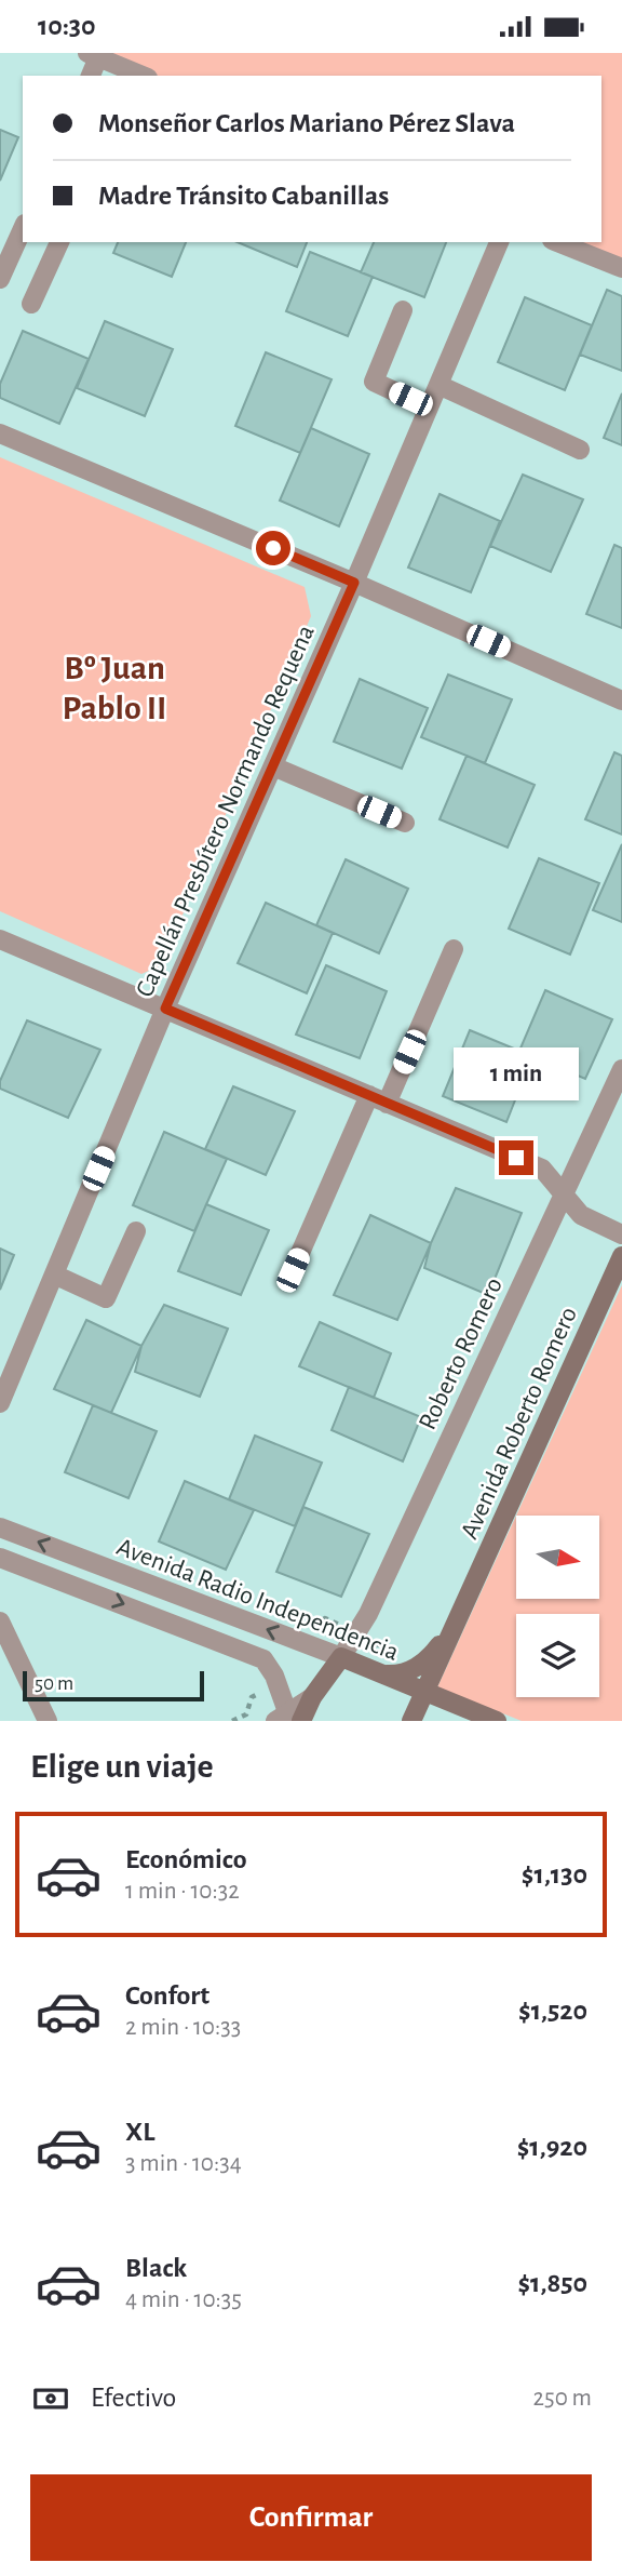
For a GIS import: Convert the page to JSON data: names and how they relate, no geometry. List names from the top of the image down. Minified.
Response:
{"streets":{"main road":["Avenida Roberto Romero","Avenida Radio Independencia"],"street":["Capellán Presbítero Normando Requena","Roberto Romero"]},"crossings":[["Roberto Romero","Avenida Radio Independencia"],["Avenida Roberto Romero","Avenida Radio Independencia"]],"districts":["Bº Juan Pablo II"],"scale_bar":"50 m","north":"right","page":{"status":"10:30","banner":["Monseñor Carlos Mariano Pérez Slava","Madre Tránsito Cabanillas"],"bubble":"1 min","scale":"50 m","heading":"Elige un viaje","list":[{"name":"Económico","note":"1 min · 10:32","value":"$1,130"},{"name":"Confort","note":"2 min · 10:33","value":"$1,520"},{"name":"XL","note":"3 min · 10:34","value":"$1,920"},{"name":"Black","note":"4 min · 10:35","value":"$1,850"}],"pay":["Efectivo","250 m"],"buttons":"Confirmar"}}
